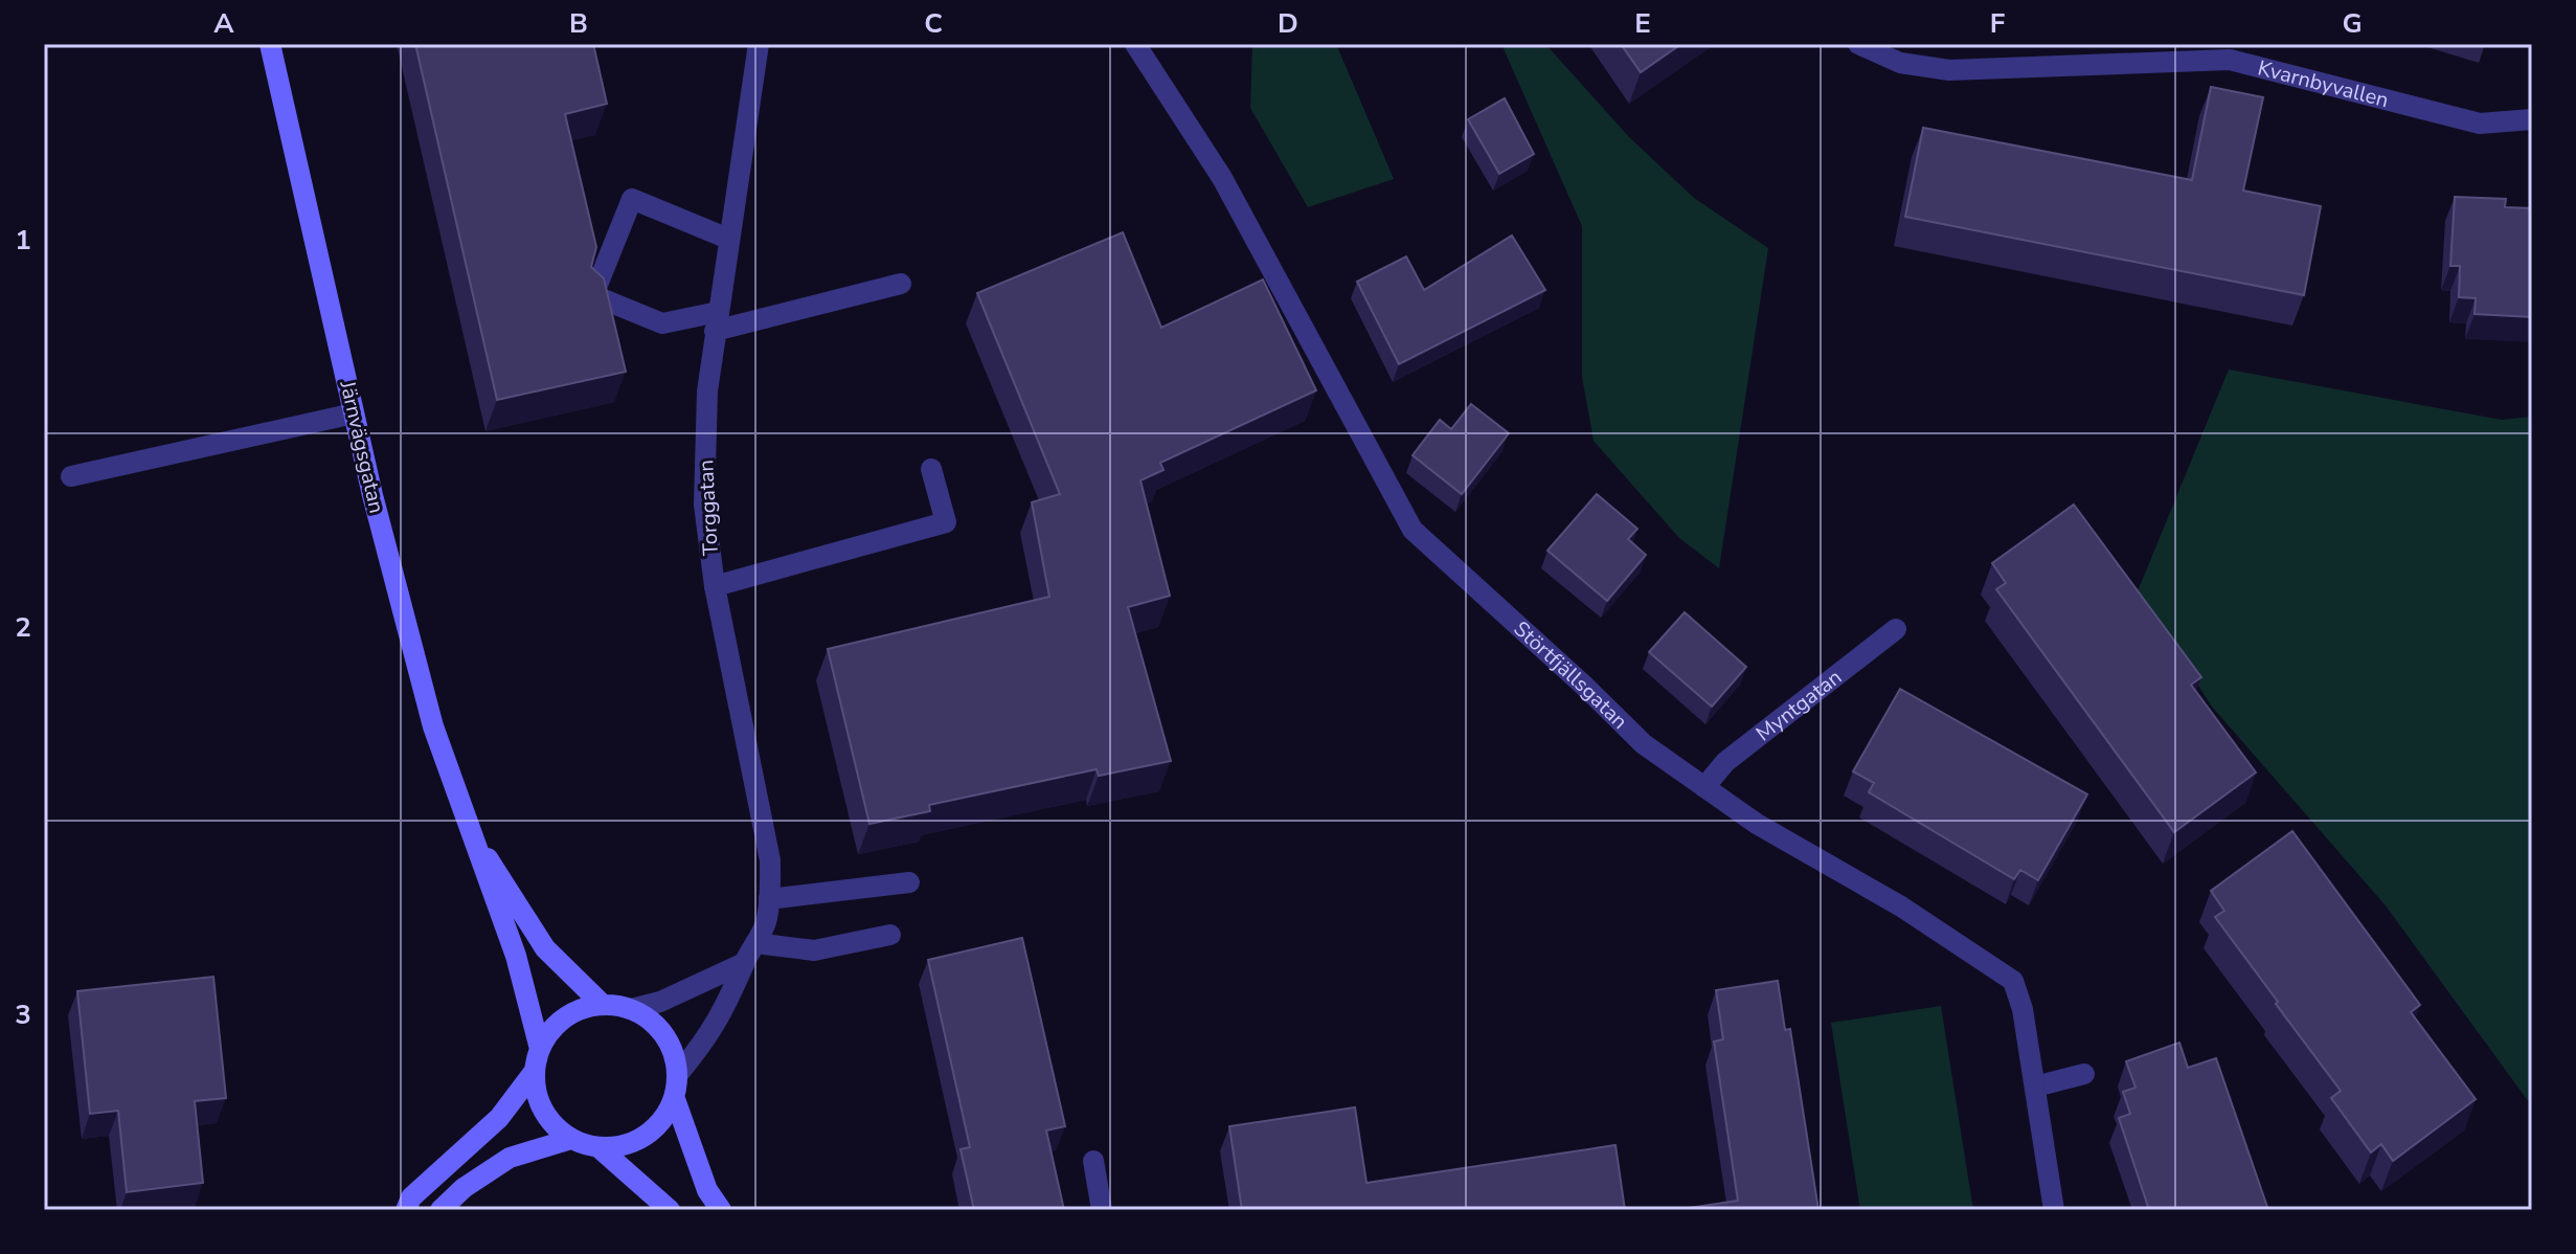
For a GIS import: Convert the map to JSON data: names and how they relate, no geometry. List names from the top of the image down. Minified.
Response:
{"streets":{"street":["Kvarnbyvallen","Järnvägsgatan","Torggatan","Störtfjällsgatan","Myntgatan"]},"crossings":[["Järnvägsgatan","Torggatan"],["Störtfjällsgatan","Myntgatan"]],"grid":{"columns":["A","B","C","D","E","F","G"],"rows":["1","2","3"]}}
